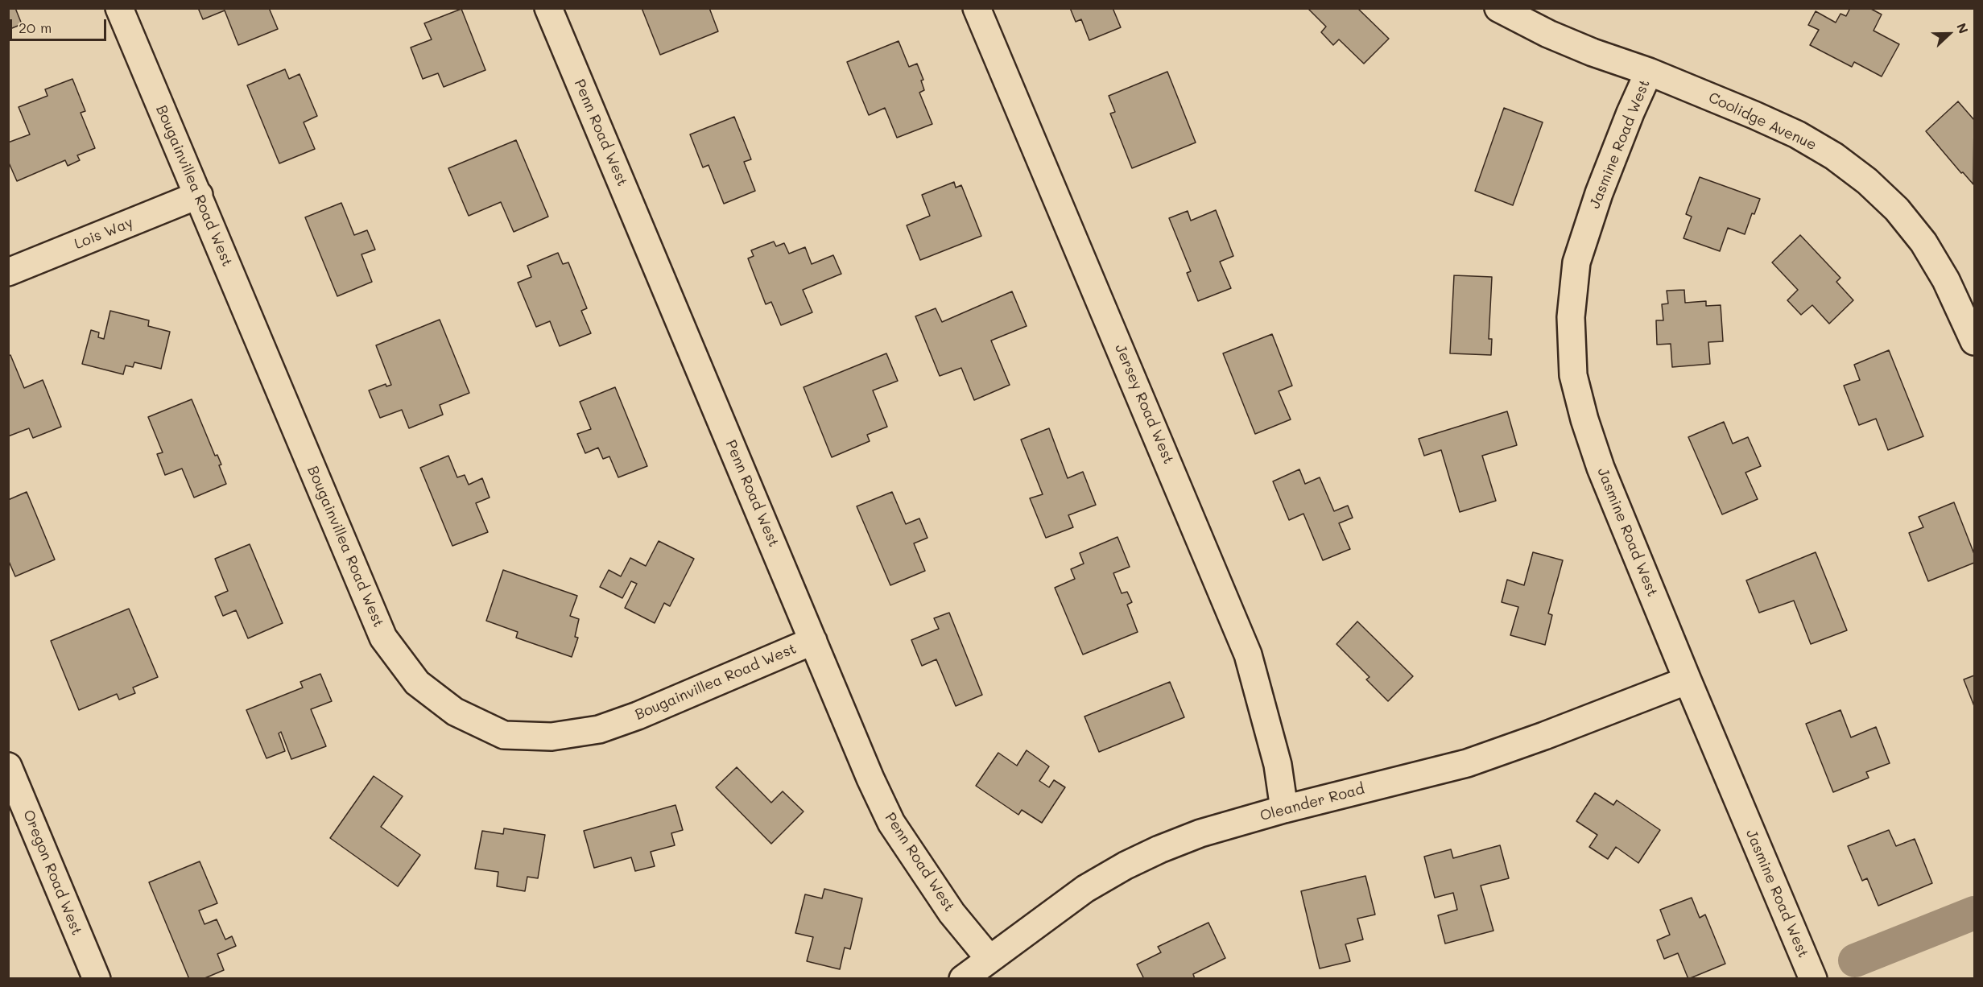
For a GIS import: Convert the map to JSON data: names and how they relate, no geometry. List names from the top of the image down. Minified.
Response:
{"streets":{"street":["Coolidge Avenue","Penn Road West","Jasmine Road West","Bougainvillea Road West","Lois Way","Jersey Road West","Oleander Road","Oregon Road West"]},"crossings":[["Coolidge Avenue","Jasmine Road West"],["Penn Road West","Bougainvillea Road West"],["Penn Road West","Oleander Road"],["Jasmine Road West","Oleander Road"],["Bougainvillea Road West","Lois Way"],["Jersey Road West","Oleander Road"]],"scale_bar":"20 m","north":"right"}
